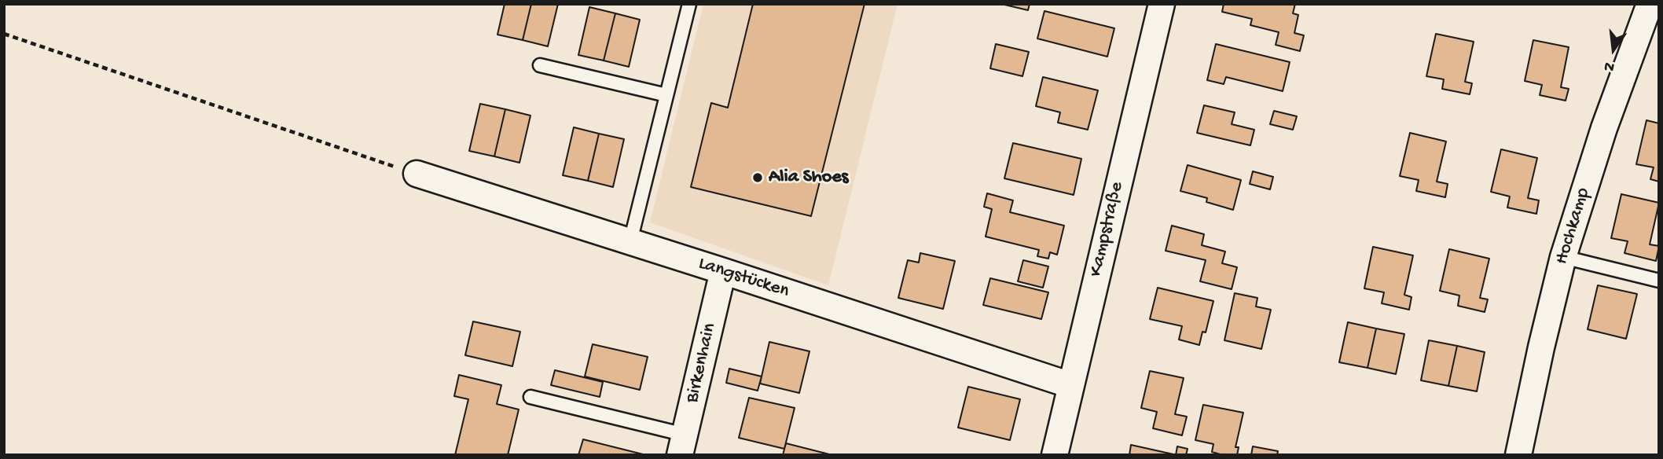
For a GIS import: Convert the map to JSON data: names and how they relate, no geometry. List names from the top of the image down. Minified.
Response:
{"streets":{"street":["Hochkamp","Kampstraße","Langstücken","Birkenhain"]},"crossings":[["Kampstraße","Langstücken"],["Langstücken","Birkenhain"]],"places":["Alia Shoes"],"north":"bottom"}
